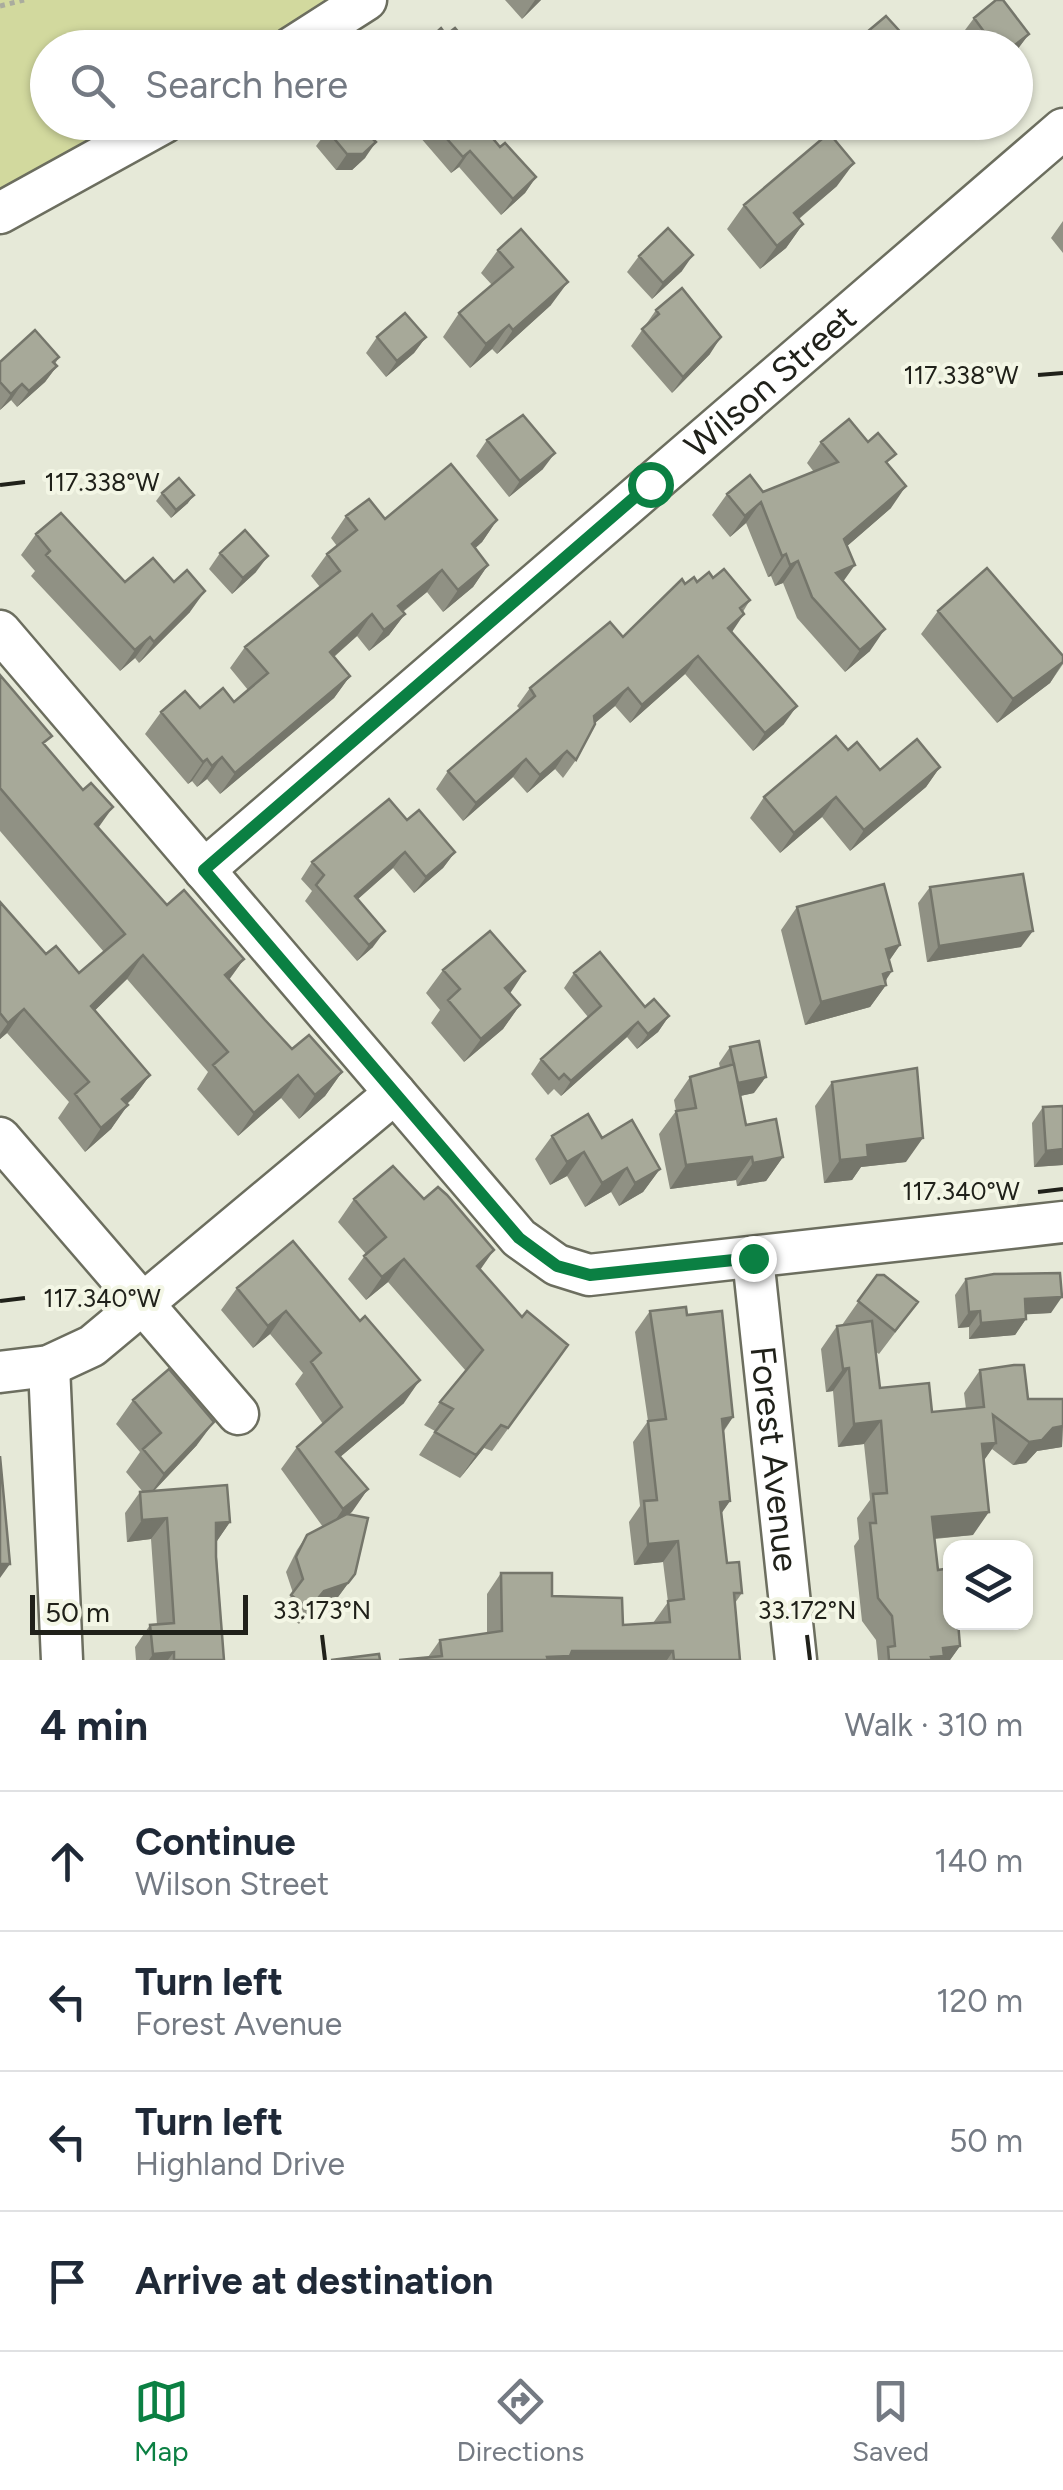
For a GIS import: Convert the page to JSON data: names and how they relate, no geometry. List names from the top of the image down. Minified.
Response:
{"streets":{"street":["Wilson Street","Forest Avenue"]},"scale_bar":"50 m","page":{"search":"Search here","scale":"50 m","heading":["4 min","Walk · 310 m"],"list":[["Continue","Wilson Street","140 m"],["Turn left","Forest Avenue","120 m"],["Turn left","Highland Drive","50 m"],"Arrive at destination"],"nav":["Map","Directions","Saved"]},"coordinates":["117.338°W","117.340°W","33.173°N","33.172°N"]}
